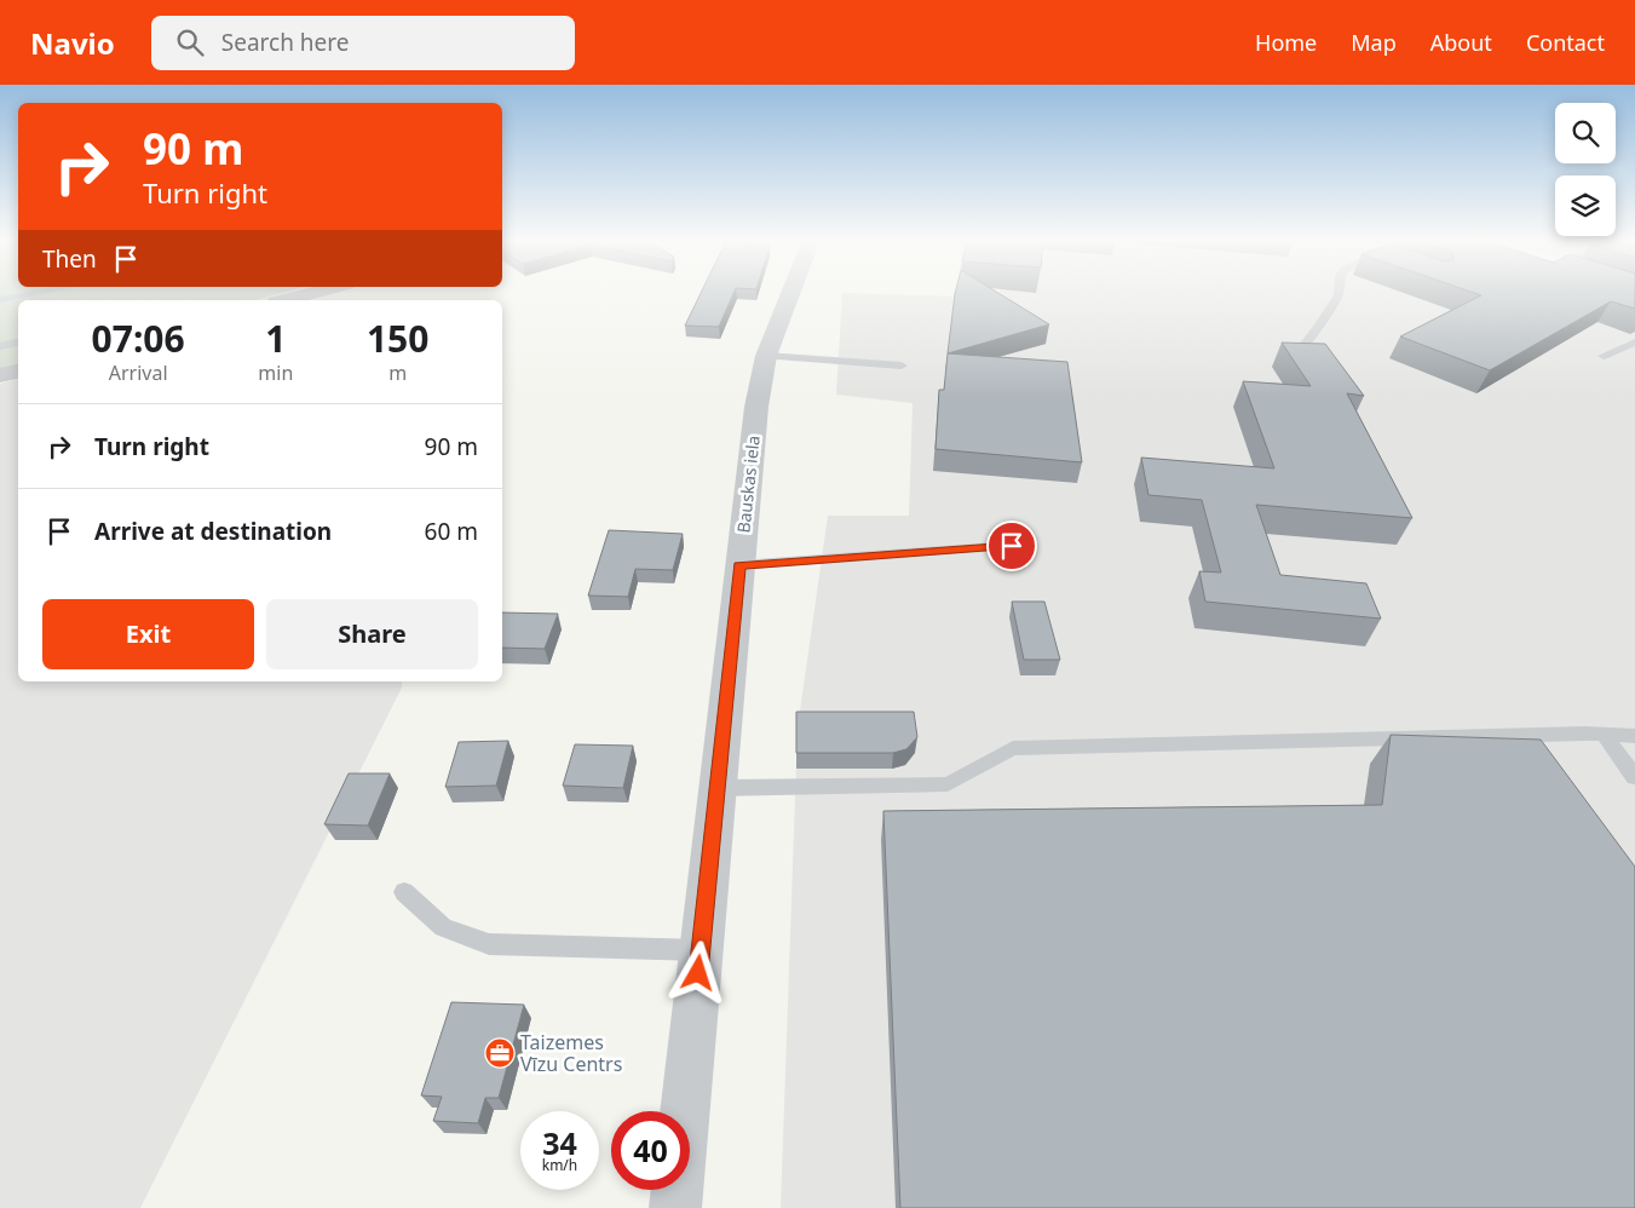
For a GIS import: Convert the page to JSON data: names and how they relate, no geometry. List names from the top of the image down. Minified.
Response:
{"streets":{"street":["Bauskas iela"]},"places":{"office":["Taizemes Vīzu Centrs"]},"page":{"header":"Navio","search":"Search here","nav":["Home","Map","About","Contact"],"turn":["90 m","Turn right"],"then":"Then","eta":["07:06","Arrival","1","min","150","m"],"list":[{"name":"Turn right","value":"90 m"},{"name":"Arrive at destination","value":"60 m"}],"buttons":["Exit","Share"],"speed":"34 km/h","limit":"40"}}
